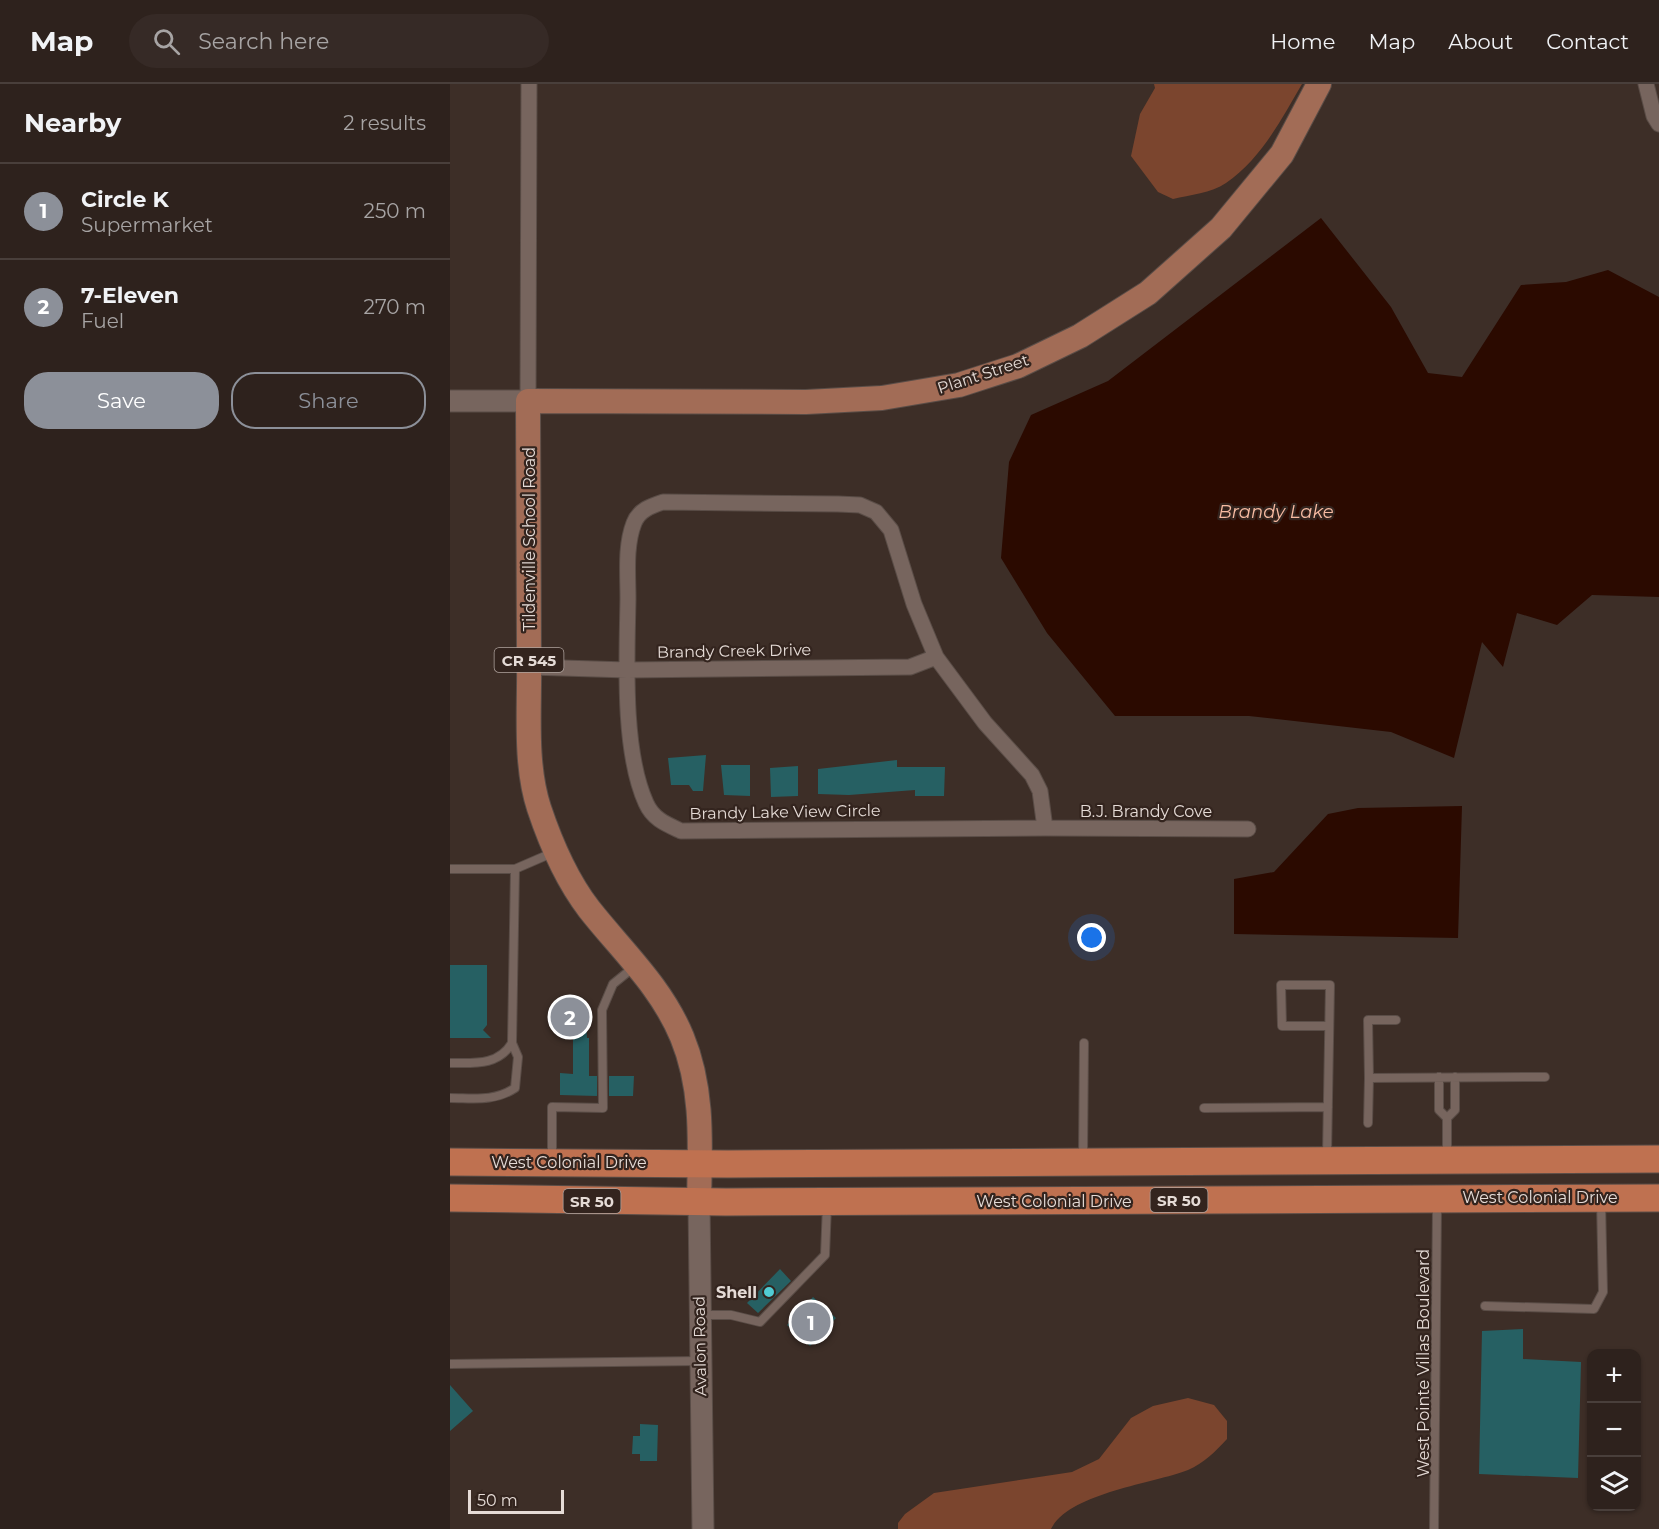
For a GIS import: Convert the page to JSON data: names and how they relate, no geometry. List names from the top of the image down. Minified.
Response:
{"streets":{"highway":["West Colonial Drive","SR 50"],"main road":["Plant Street","Tildenville School Road","CR 545","Avalon Road"],"street":["Brandy Creek Drive","B.J. Brandy Cove","Brandy Lake View Circle"],"lane":["West Pointe Villas Boulevard"]},"crossings":[["Plant Street","Tildenville School Road"],["Tildenville School Road","Brandy Creek Drive"],["Tildenville School Road","West Colonial Drive"],["Tildenville School Road","Avalon Road"],["Brandy Creek Drive","Brandy Lake View Circle"],["B.J. Brandy Cove","Brandy Lake View Circle"],["West Colonial Drive","Avalon Road"],["West Colonial Drive","West Pointe Villas Boulevard"]],"water":["Brandy Lake"],"places":["Shell"],"scale_bar":"50 m","page":{"header":"Map","search":"Search here","nav":["Home","Map","About","Contact"],"heading":["Nearby","2 results"],"list":[{"mark":"1","name":"Circle K","note":"Supermarket","value":"250 m"},{"mark":"2","name":"7-Eleven","note":"Fuel","value":"270 m"}],"buttons":["Save","Share"],"pins":["2","1"],"map_buttons":["+","−"],"scale":"50 m"}}
